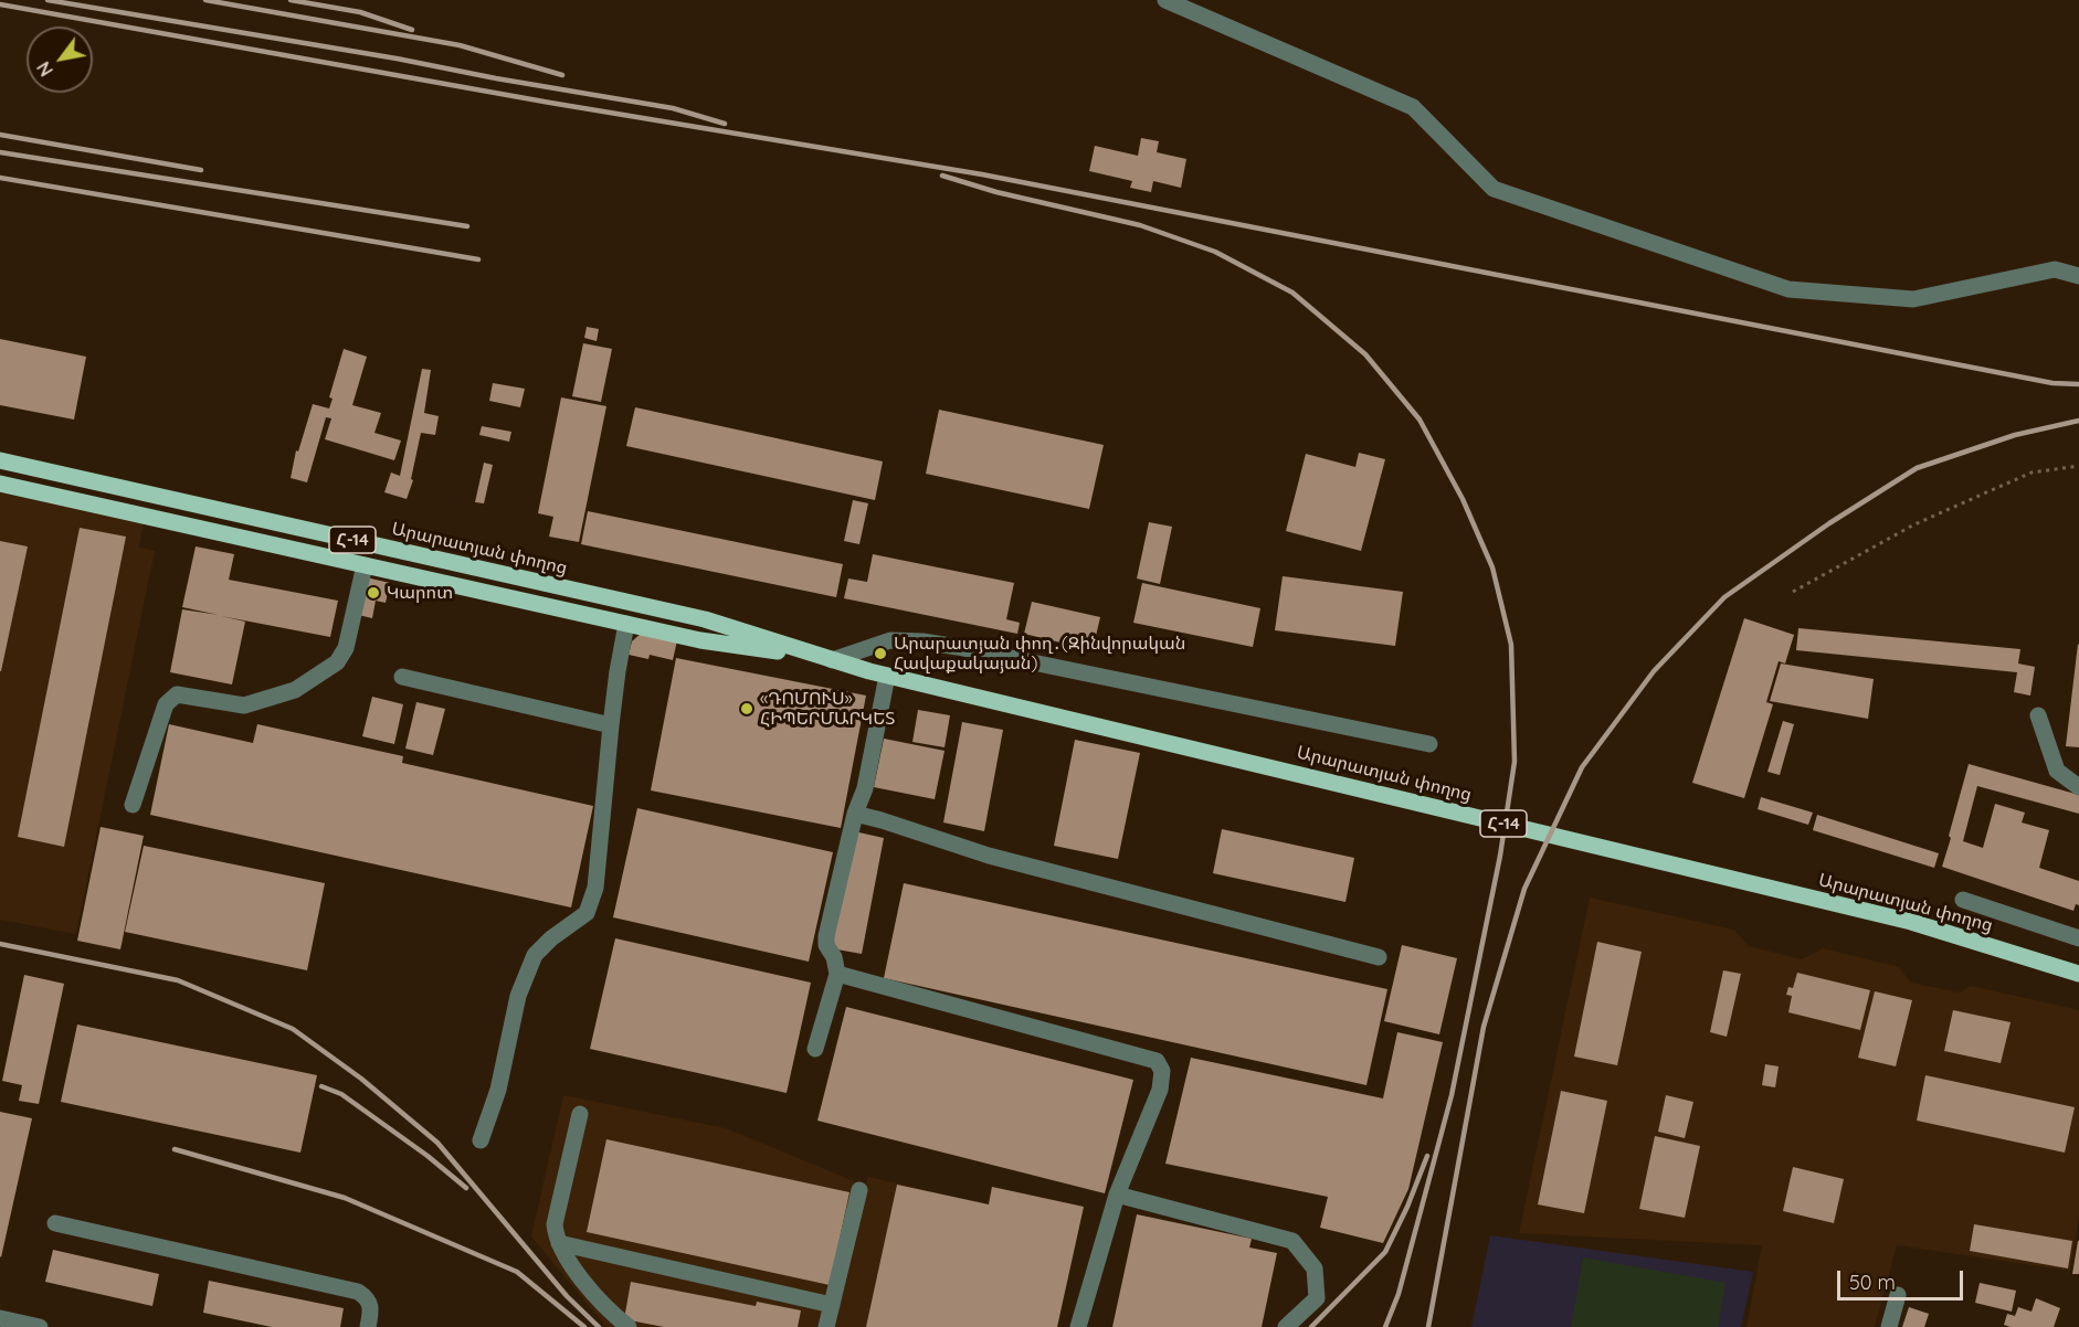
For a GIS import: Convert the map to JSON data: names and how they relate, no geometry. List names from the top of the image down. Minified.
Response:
{"streets":{"main road":["Հ-14","Արարատյան փողոց"]},"places":["Կարոտ","Արարատյան փող․(Զինվորական Հավաքակայան)","«ԴՈՄՈՒՍ» ՀԻՊԵՐՄԱՐԿԵՏ"],"scale_bar":"50 m","north":"bottom left"}
